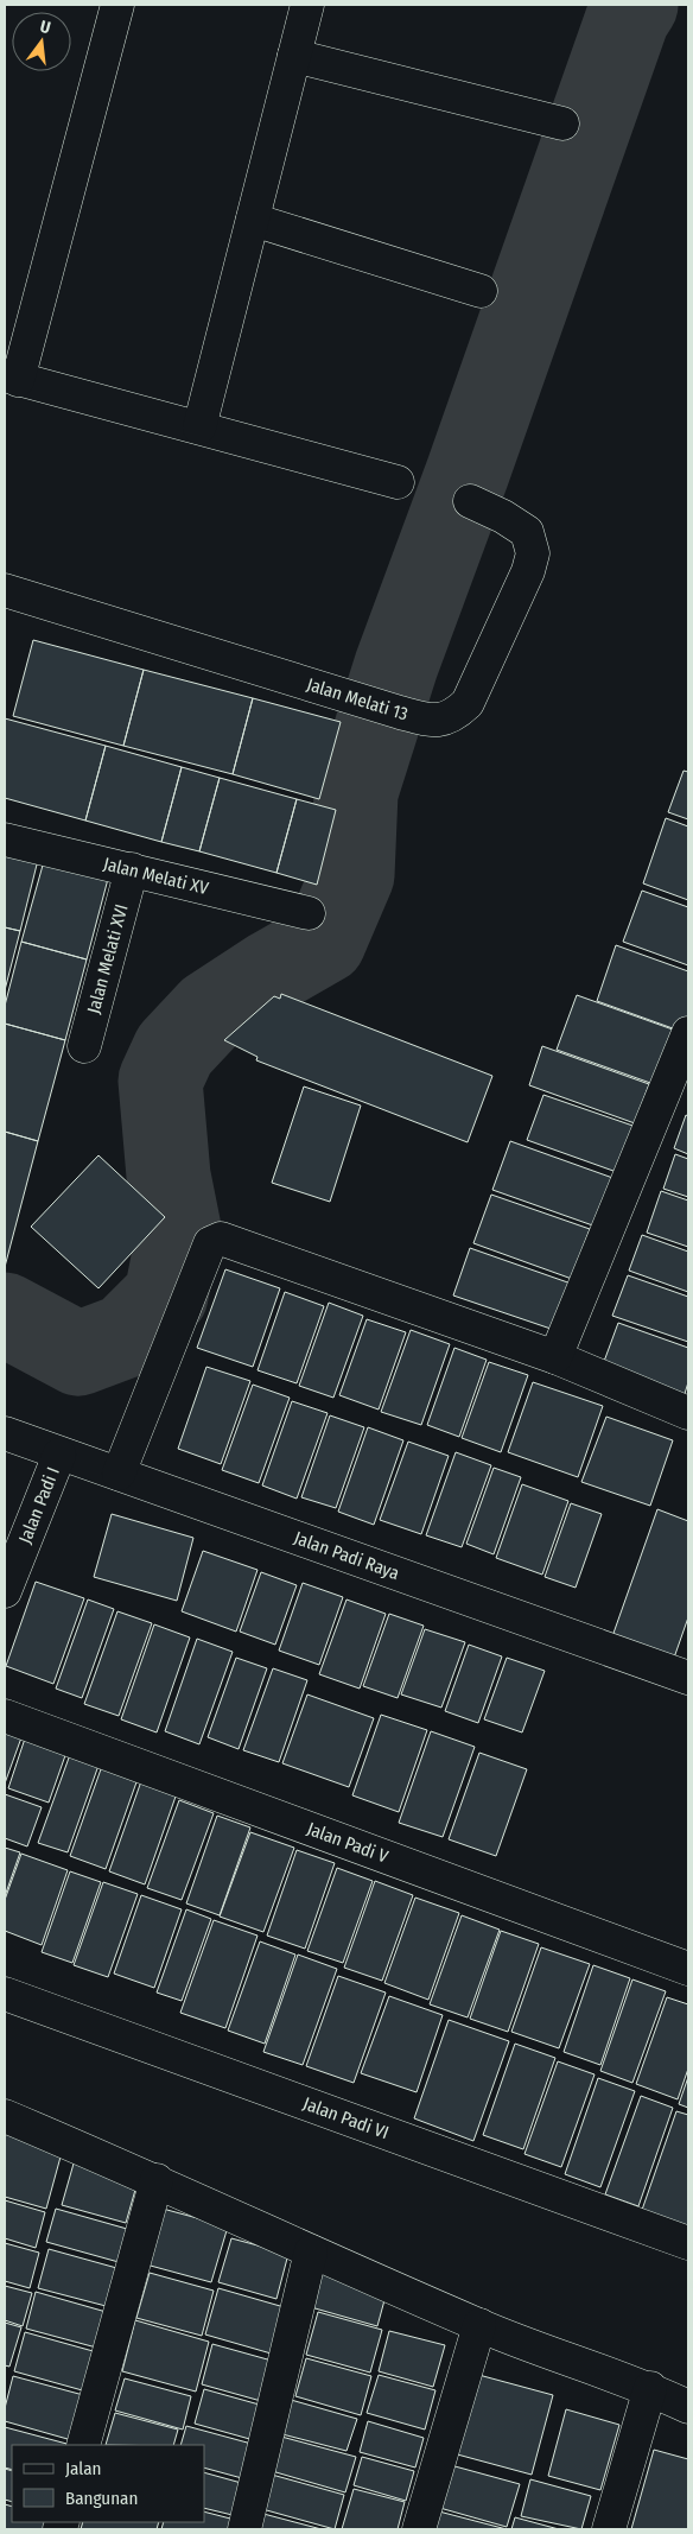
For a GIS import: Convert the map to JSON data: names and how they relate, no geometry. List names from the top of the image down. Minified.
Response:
{"streets":{"street":["Jalan Melati 13","Jalan Melati XV","Jalan Melati XVI","Jalan Padi I","Jalan Padi Raya","Jalan Padi V","Jalan Padi VI"]},"crossings":[["Jalan Melati XV","Jalan Melati XVI"],["Jalan Padi I","Jalan Padi Raya"]],"legend":["Jalan","Bangunan"],"north":"top"}
